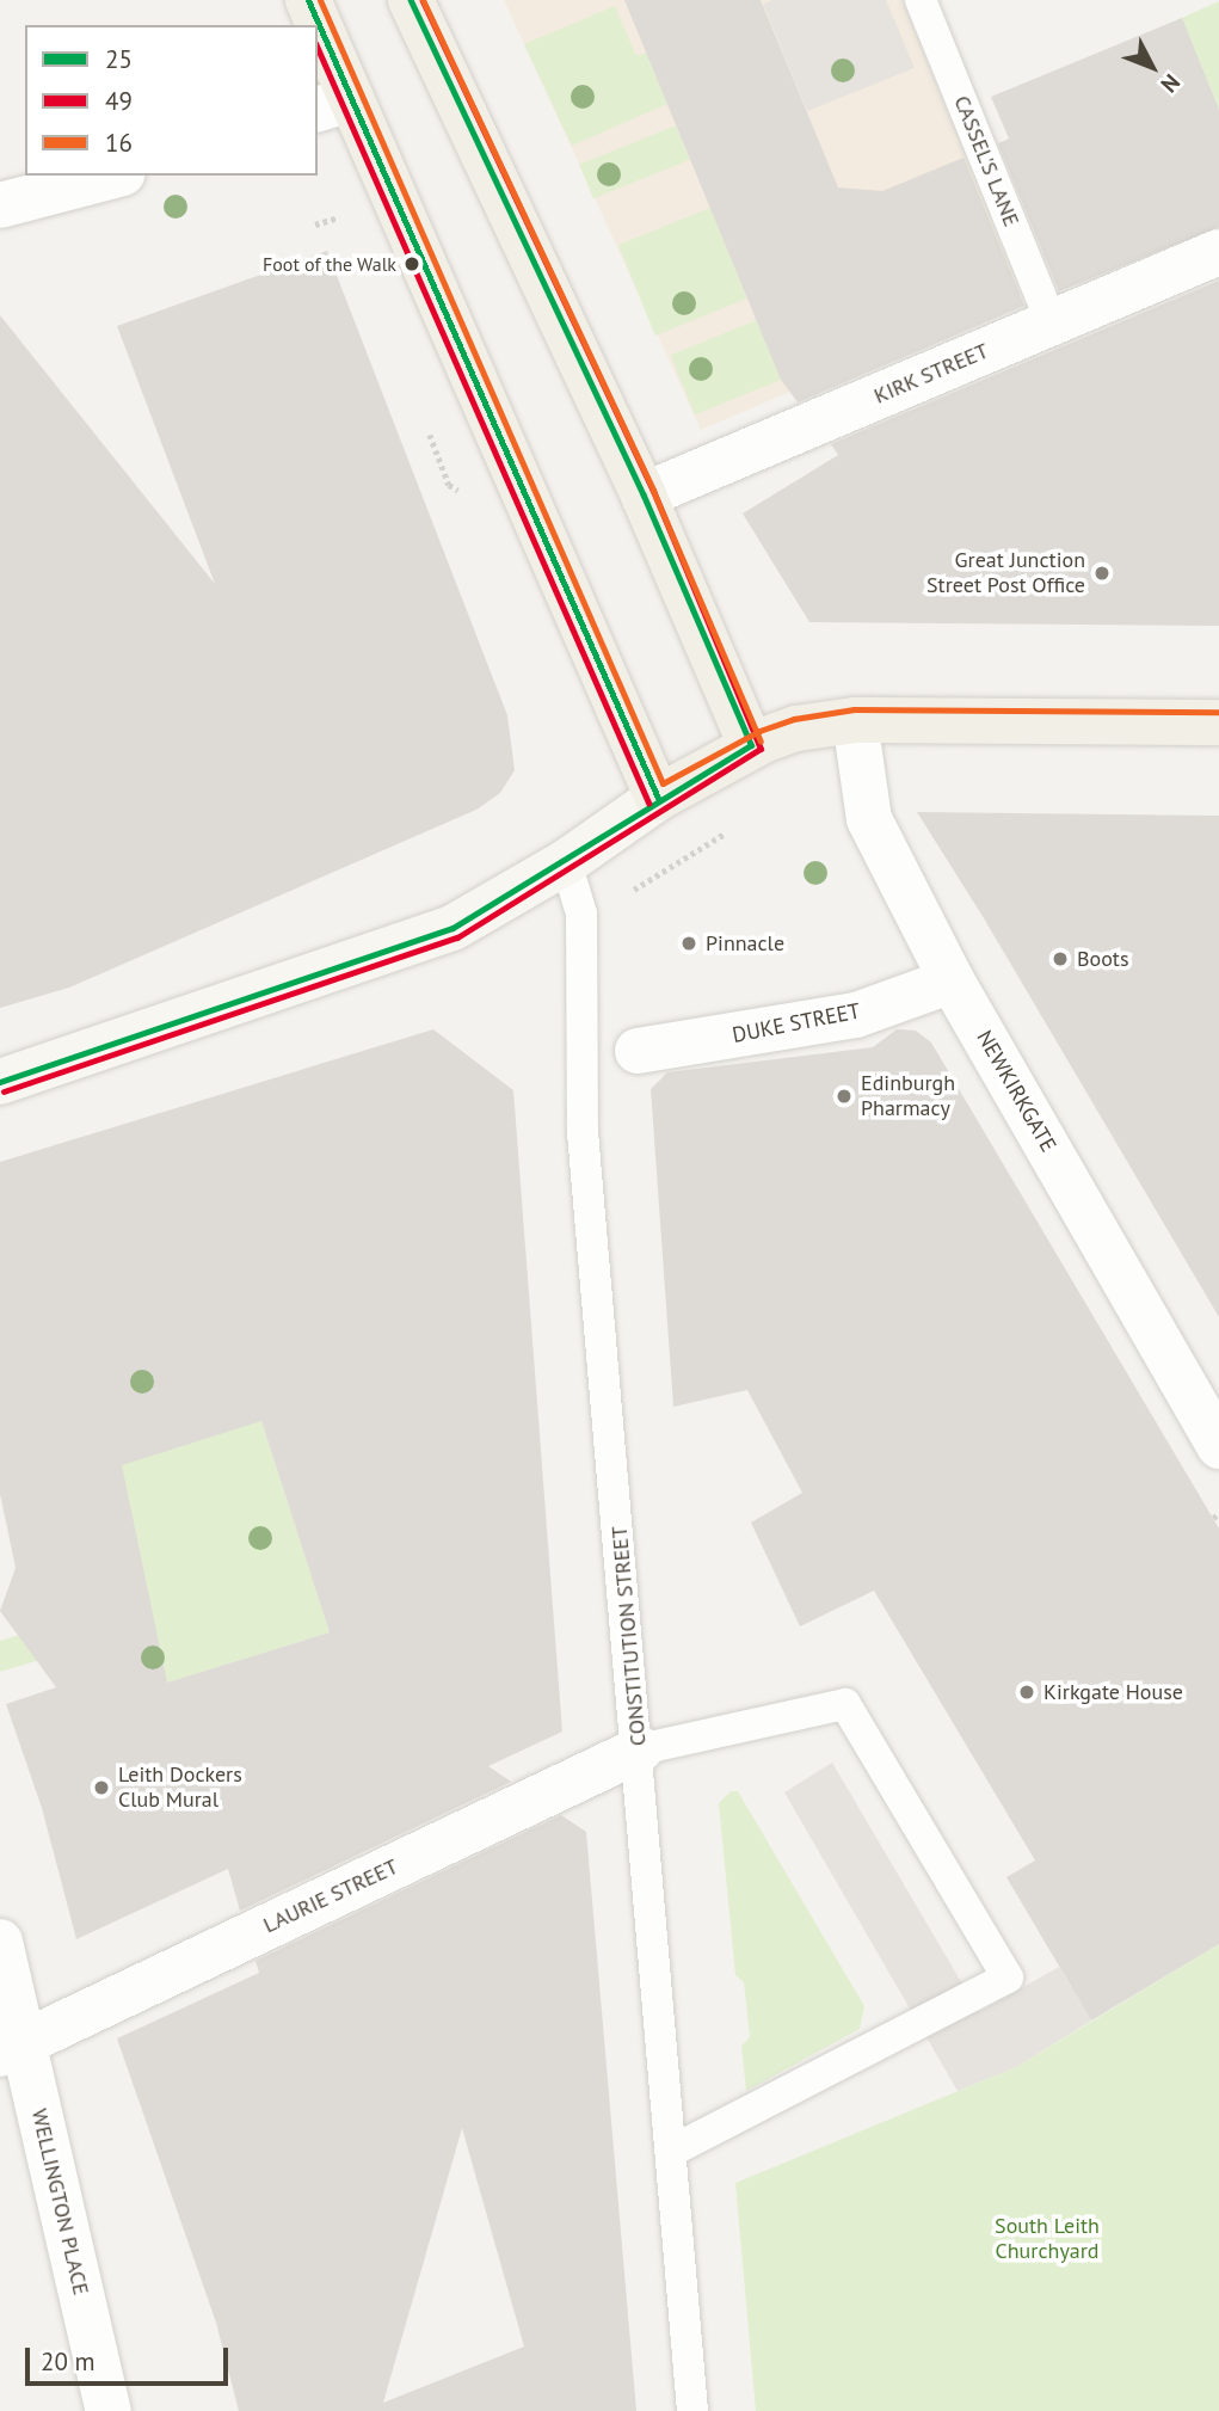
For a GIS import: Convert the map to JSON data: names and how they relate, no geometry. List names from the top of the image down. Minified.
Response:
{"streets":{"street":["KIRK STREET","DUKE STREET","NEWKIRKGATE","LAURIE STREET","WELLINGTON PLACE"],"lane":["CASSEL'S LANE","CONSTITUTION STREET"]},"crossings":[["CASSEL'S LANE","KIRK STREET"],["DUKE STREET","NEWKIRKGATE"],["CONSTITUTION STREET","LAURIE STREET"],["LAURIE STREET","WELLINGTON PLACE"]],"parks":["South Leith Churchyard"],"places":["Foot of the Walk","Great Junction Street Post Office","Pinnacle","Boots","Edinburgh Pharmacy","Kirkgate House","Leith Dockers Club Mural"],"lines":["transit line 25","transit line 49","transit line 16"],"legend":["25","49","16"],"scale_bar":"20 m","north":"bottom right"}
